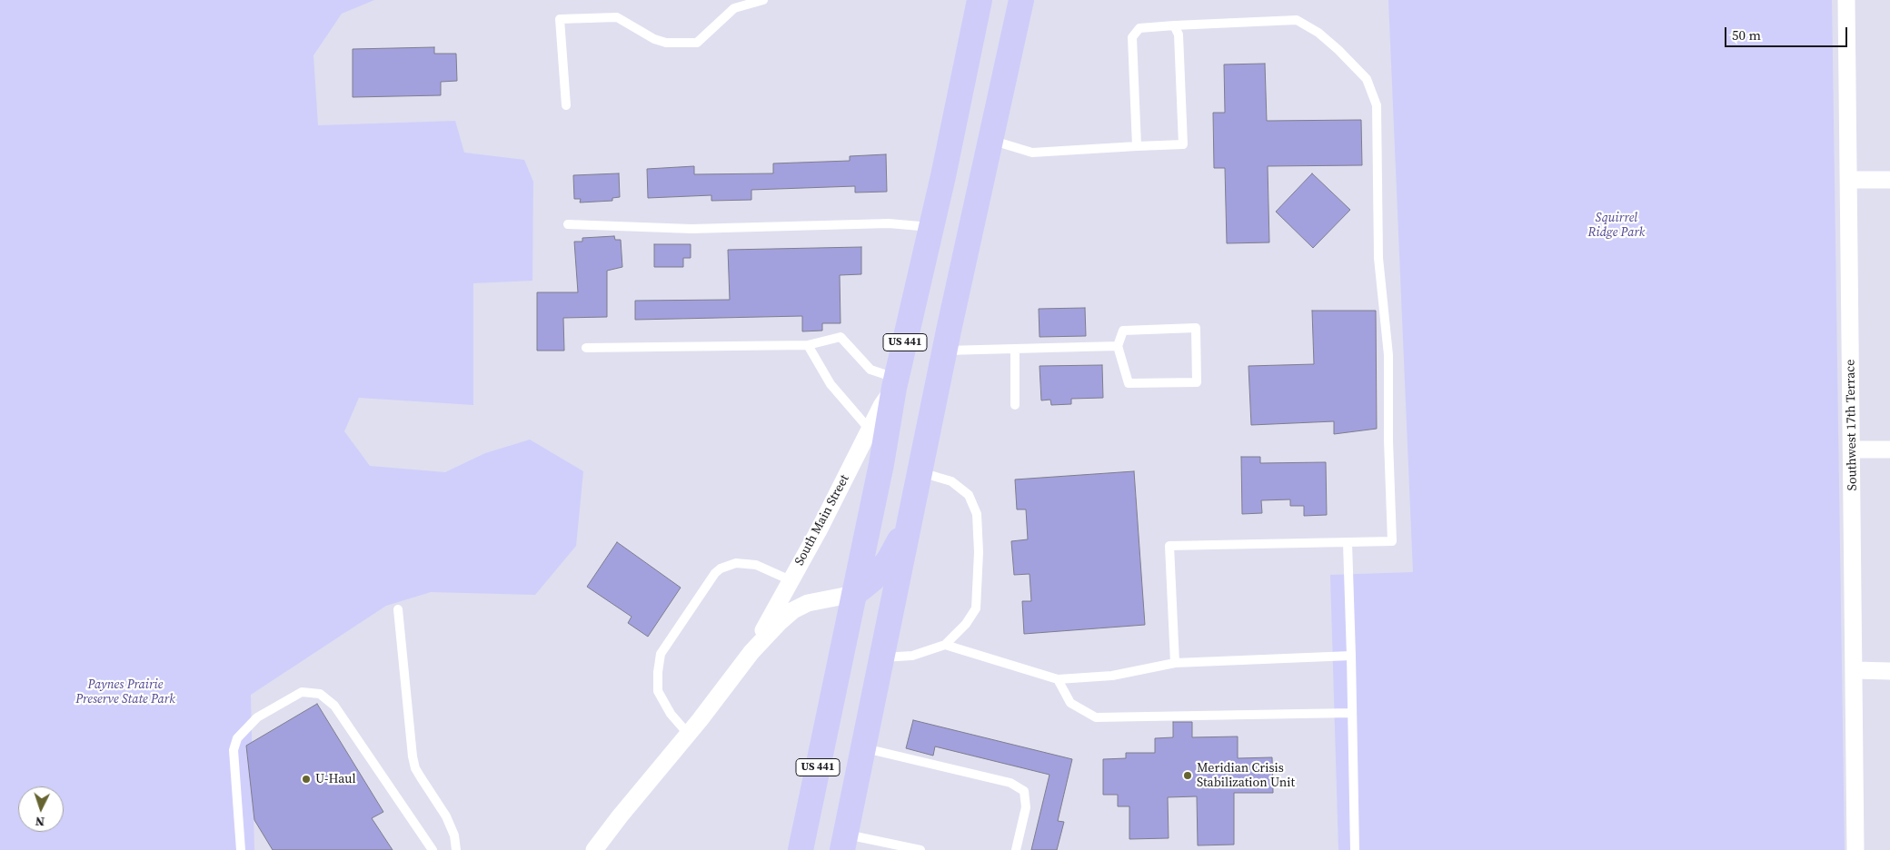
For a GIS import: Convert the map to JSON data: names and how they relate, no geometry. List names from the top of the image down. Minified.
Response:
{"streets":{"main road":["US 441"],"street":["Southwest 17th Terrace","South Main Street"]},"crossings":[["US 441","South Main Street"]],"parks":["Squirrel Ridge Park","Paynes Prairie Preserve State Park"],"places":["Meridian Crisis Stabilization Unit","U-Haul"],"scale_bar":"50 m","north":"bottom"}
